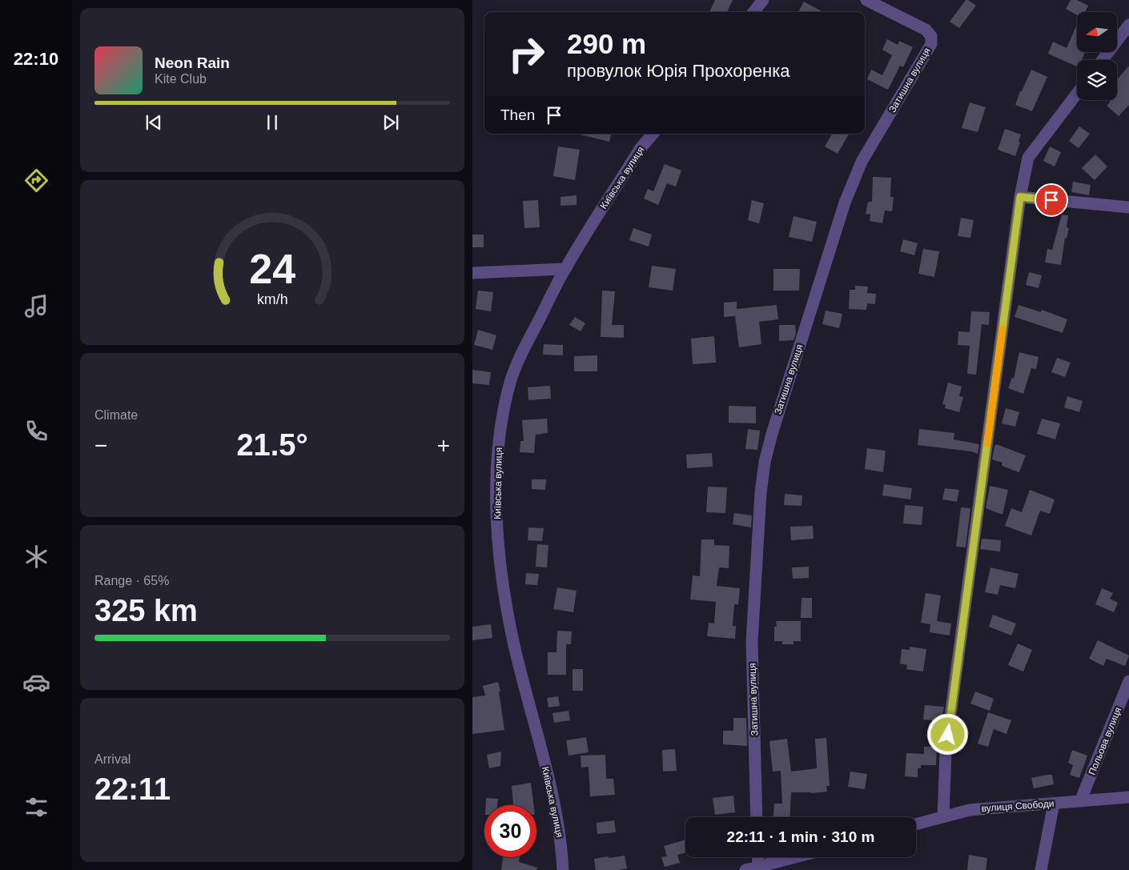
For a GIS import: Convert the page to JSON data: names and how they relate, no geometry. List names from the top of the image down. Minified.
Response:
{"streets":{"street":["Затишна вулиця","Київська вулиця","Польова вулиця","вулиця Свободи"]},"crossings":[["Польова вулиця","вулиця Свободи"]],"north":"left","page":{"tabs":"22:10","turn":["290 m","провулок Юрія Прохоренка"],"song":["Neon Rain","Kite Club"],"then":"Then","tile":["Climate",["Range · 65%","325 km"],["Arrival","22:11"]],"heat":["−","21.5°","+"],"limit":"30","trip":"22:11 · 1 min · 310 m","gauge":["24","km/h"]}}
